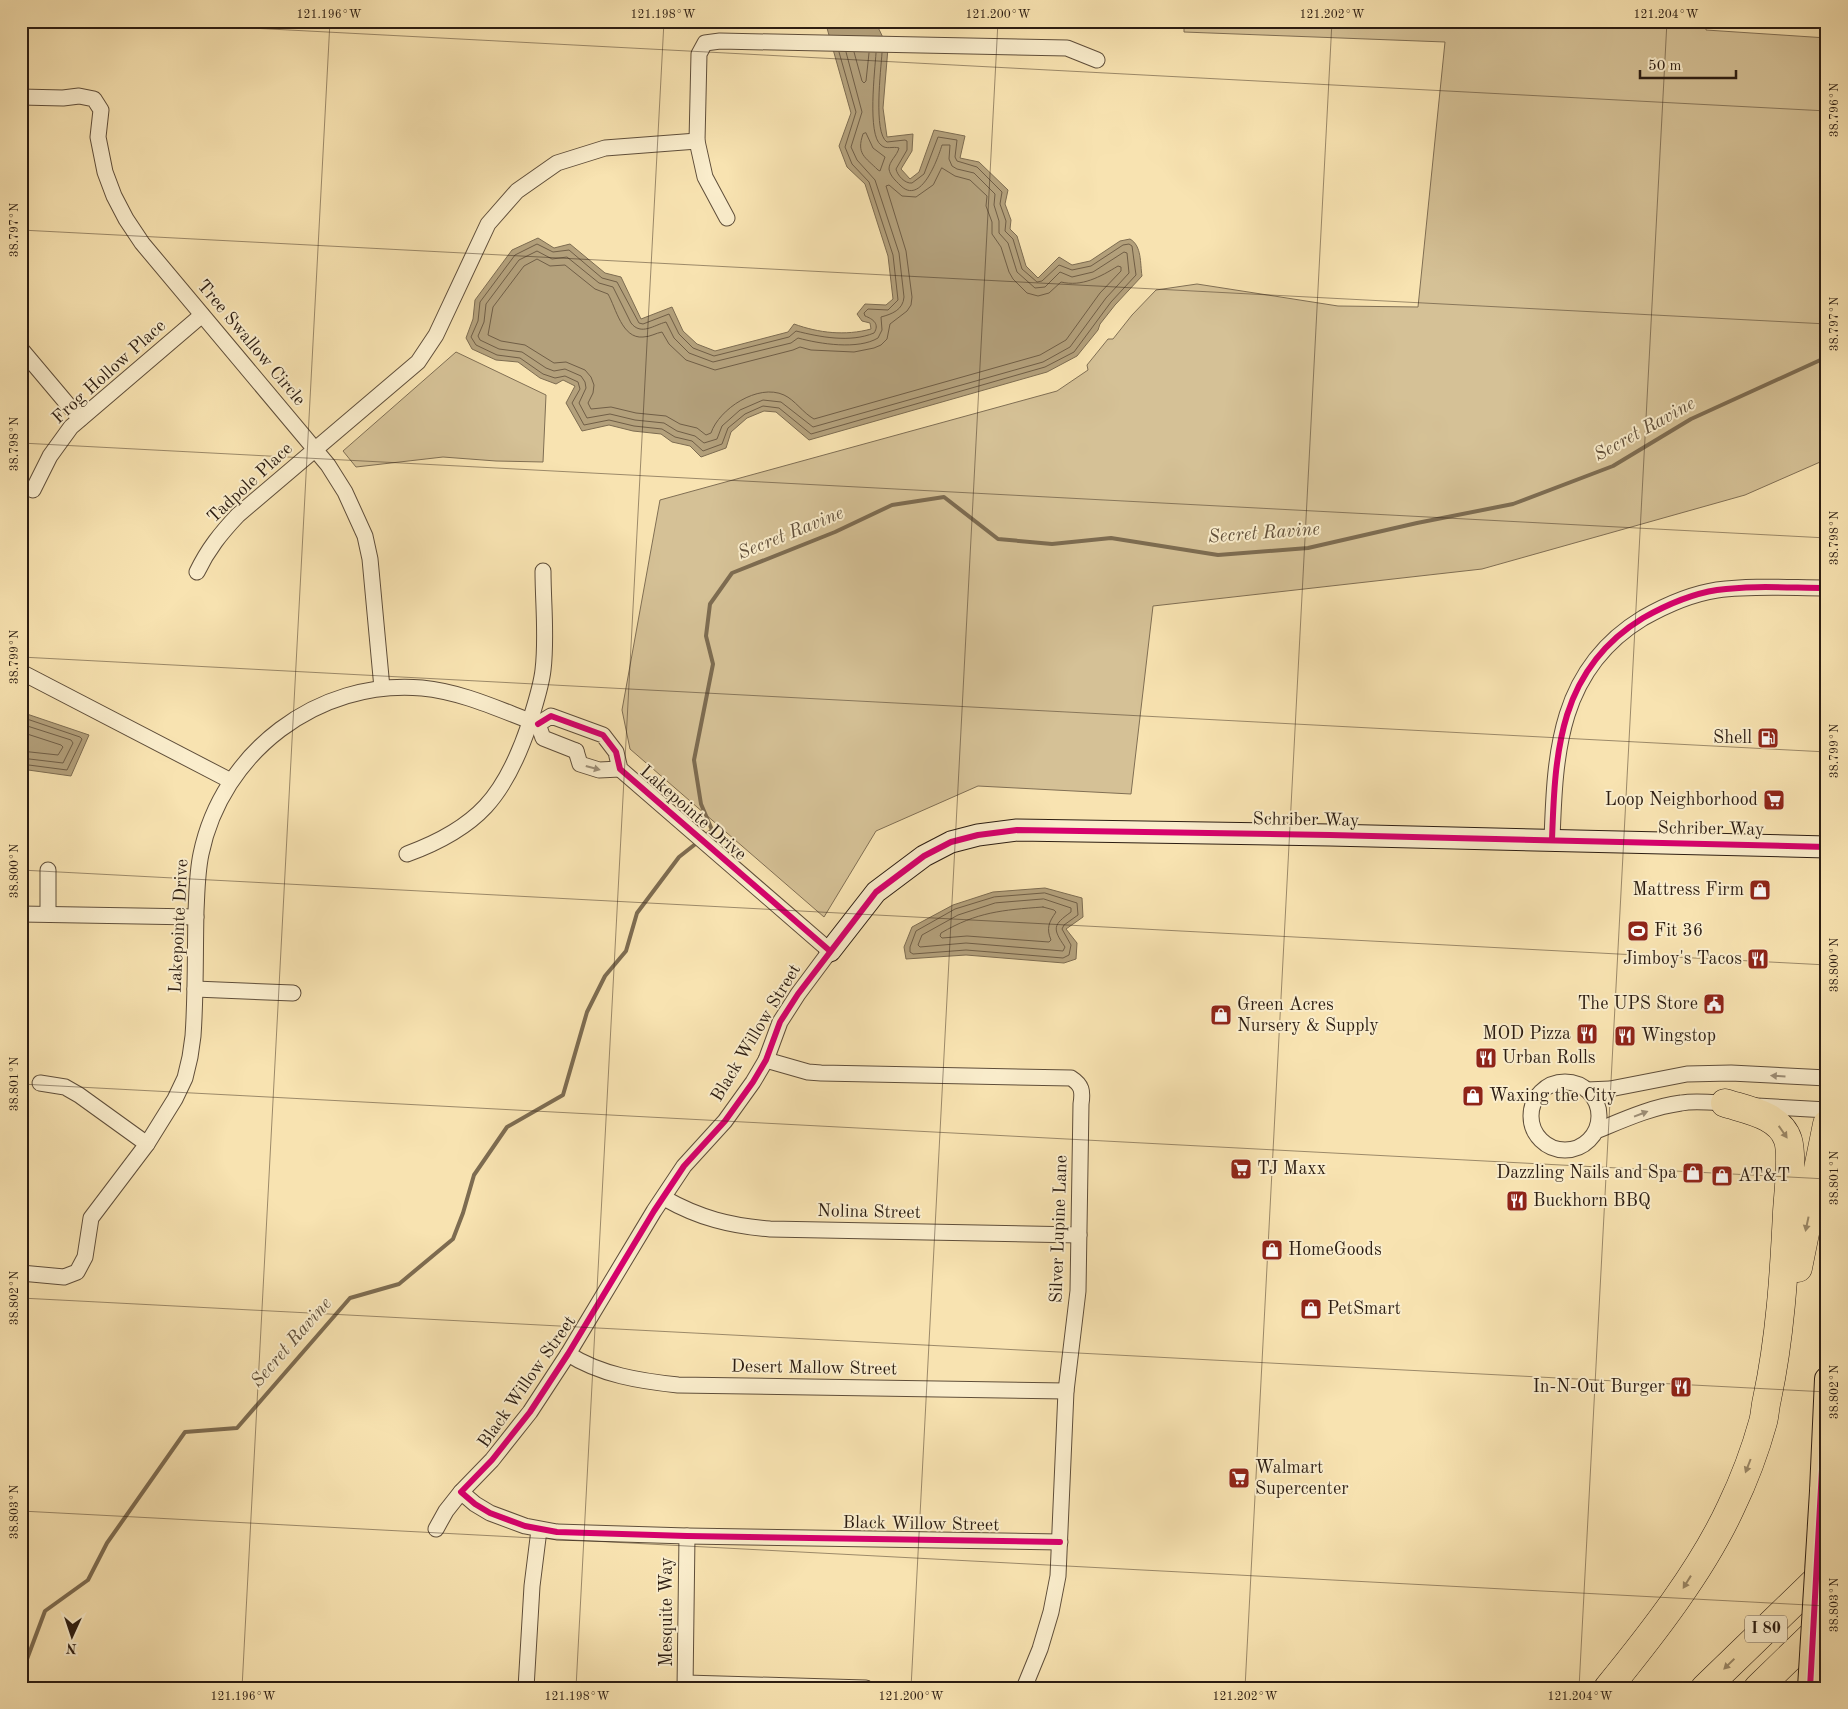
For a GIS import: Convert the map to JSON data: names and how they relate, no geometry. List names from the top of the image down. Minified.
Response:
{"streets":{"highway":["I 80"],"street":["Tree Swallow Circle","Frog Hollow Place","Tadpole Place","Lakepointe Drive","Schriber Way","Black Willow Street","Nolina Street","Silver Lupine Lane","Desert Mallow Street","Mesquite Way"]},"crossings":[["Tree Swallow Circle","Frog Hollow Place"],["Tree Swallow Circle","Tadpole Place"],["Tree Swallow Circle","Lakepointe Drive"],["Lakepointe Drive","Schriber Way"],["Lakepointe Drive","Black Willow Street"],["Schriber Way","Black Willow Street"],["Black Willow Street","Nolina Street"],["Black Willow Street","Silver Lupine Lane"],["Black Willow Street","Desert Mallow Street"],["Black Willow Street","Mesquite Way"],["Nolina Street","Silver Lupine Lane"],["Silver Lupine Lane","Desert Mallow Street"]],"water":["Secret Ravine"],"places":{"fuel station":["Shell"],"supermarket":["Loop Neighborhood","TJ Maxx","Walmart Supercenter"],"shop":["Mattress Firm","Green Acres Nursery & Supply","Waxing the City","Dazzling Nails and Spa","AT&T","HomeGoods","PetSmart"],"sports":["Fit 36"],"restaurant":["Jimboy's Tacos","MOD Pizza","Wingstop","Urban Rolls","Buckhorn BBQ","In-N-Out Burger"],"public building":["The UPS Store"]},"scale_bar":"50 m","north":"bottom","coordinates":["121.196°W","121.198°W","121.200°W","121.202°W","121.204°W","38.796°N","38.797°N","38.798°N","38.799°N","38.800°N","38.801°N","38.802°N","38.803°N"]}
